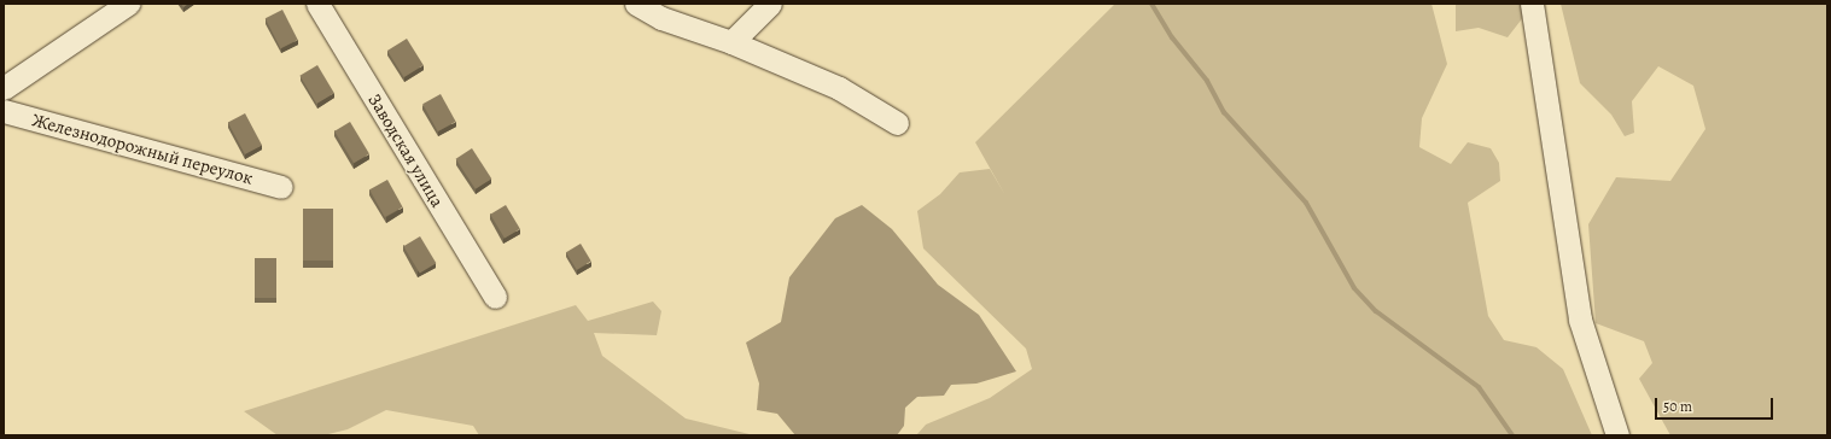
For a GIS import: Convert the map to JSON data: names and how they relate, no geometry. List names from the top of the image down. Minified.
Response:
{"streets":{"street":["Железнодорожный переулок","Заводская улица"]},"scale_bar":"50 m"}
